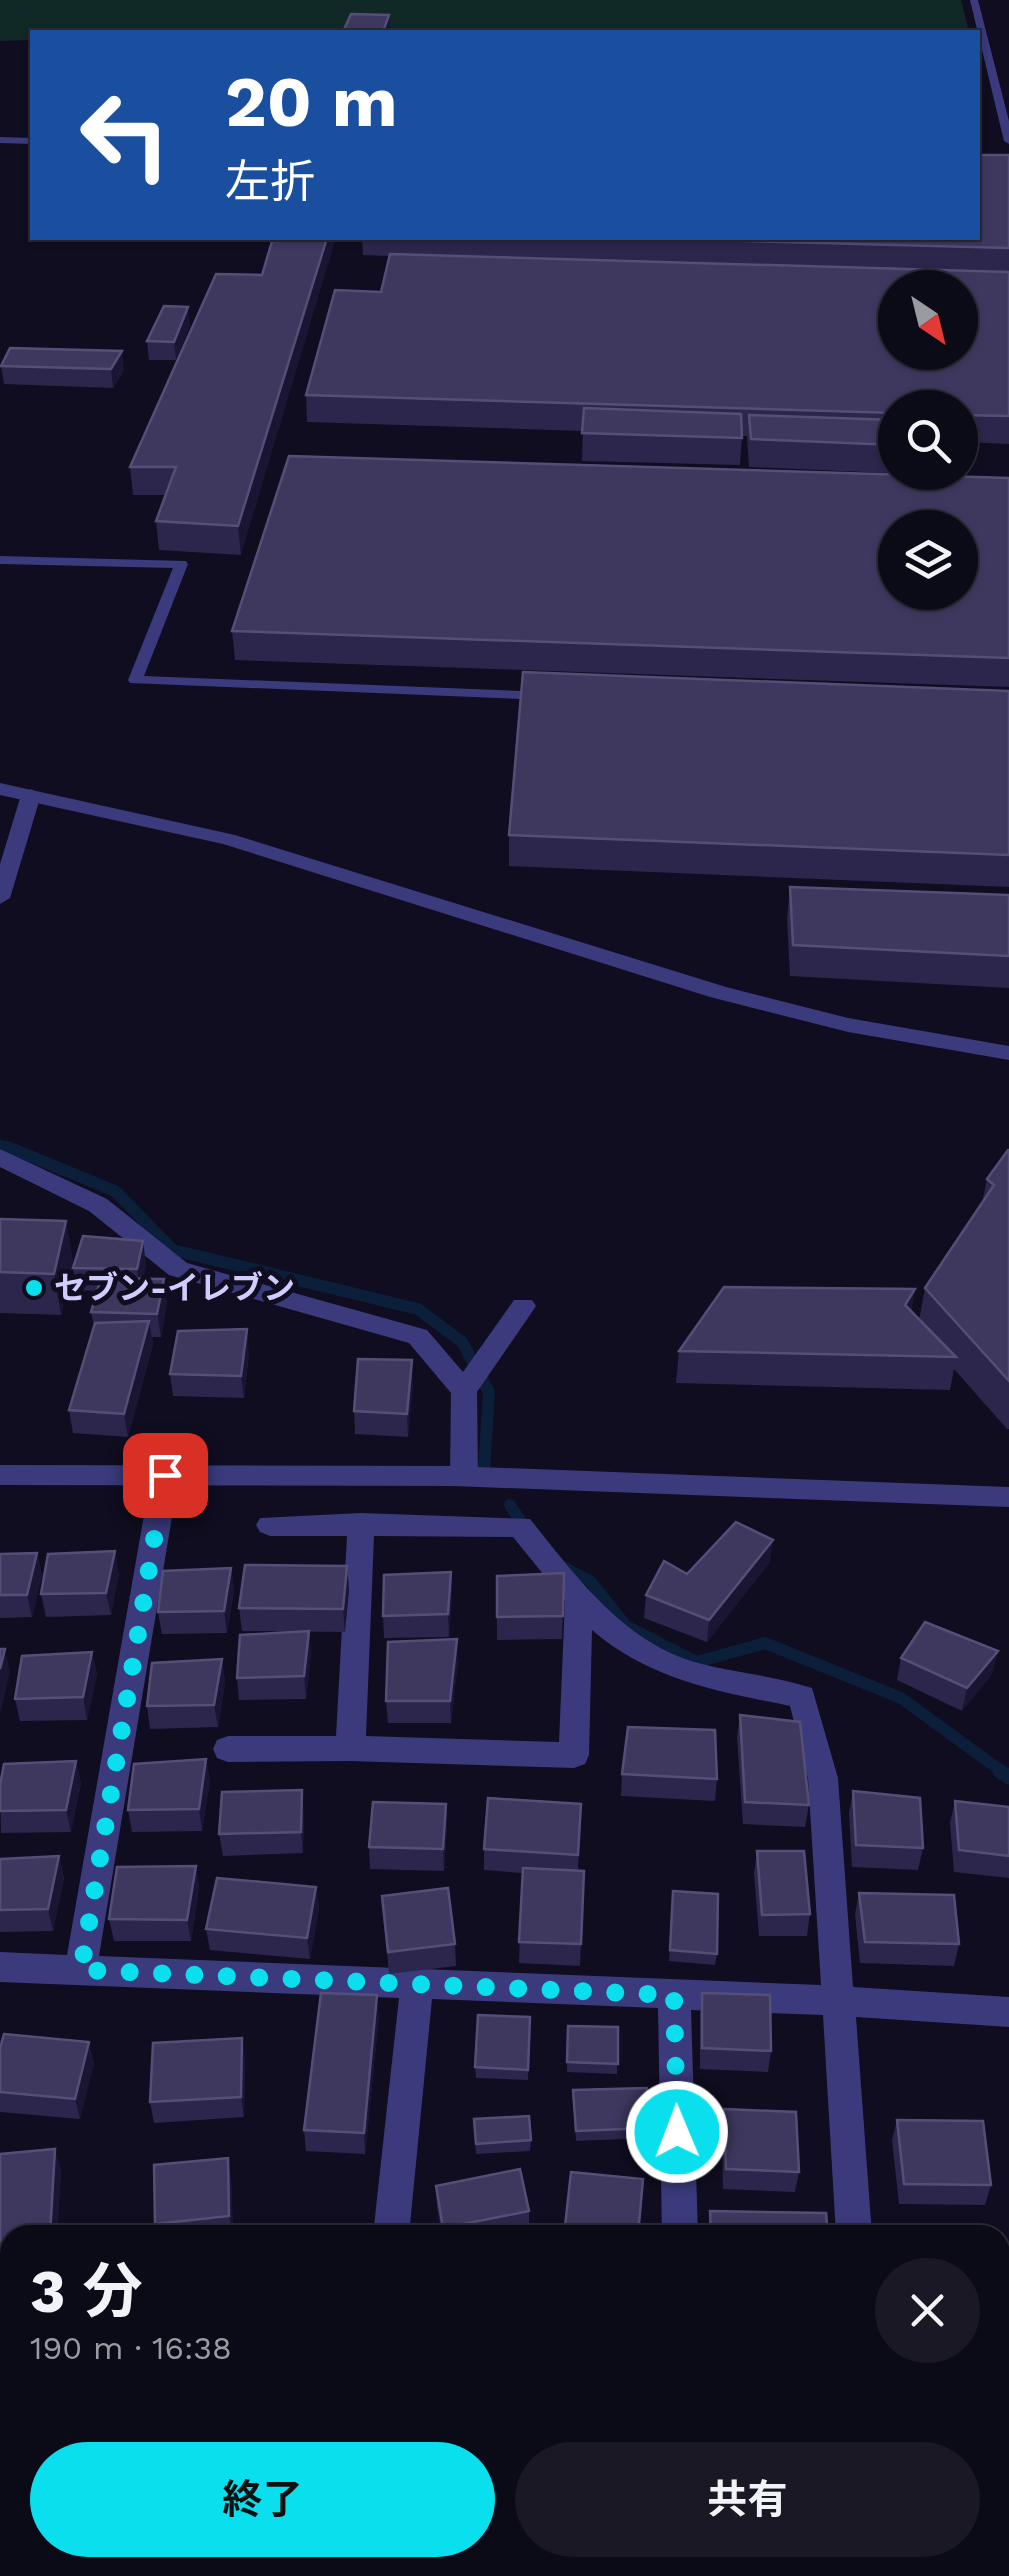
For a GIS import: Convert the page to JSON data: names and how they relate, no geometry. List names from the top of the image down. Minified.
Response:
{"places":["セブン-イレブン"],"north":"bottom right","page":{"turn":["20 m","左折"],"heading":["3 分","190 m · 16:38"],"buttons":["終了","共有"]}}
